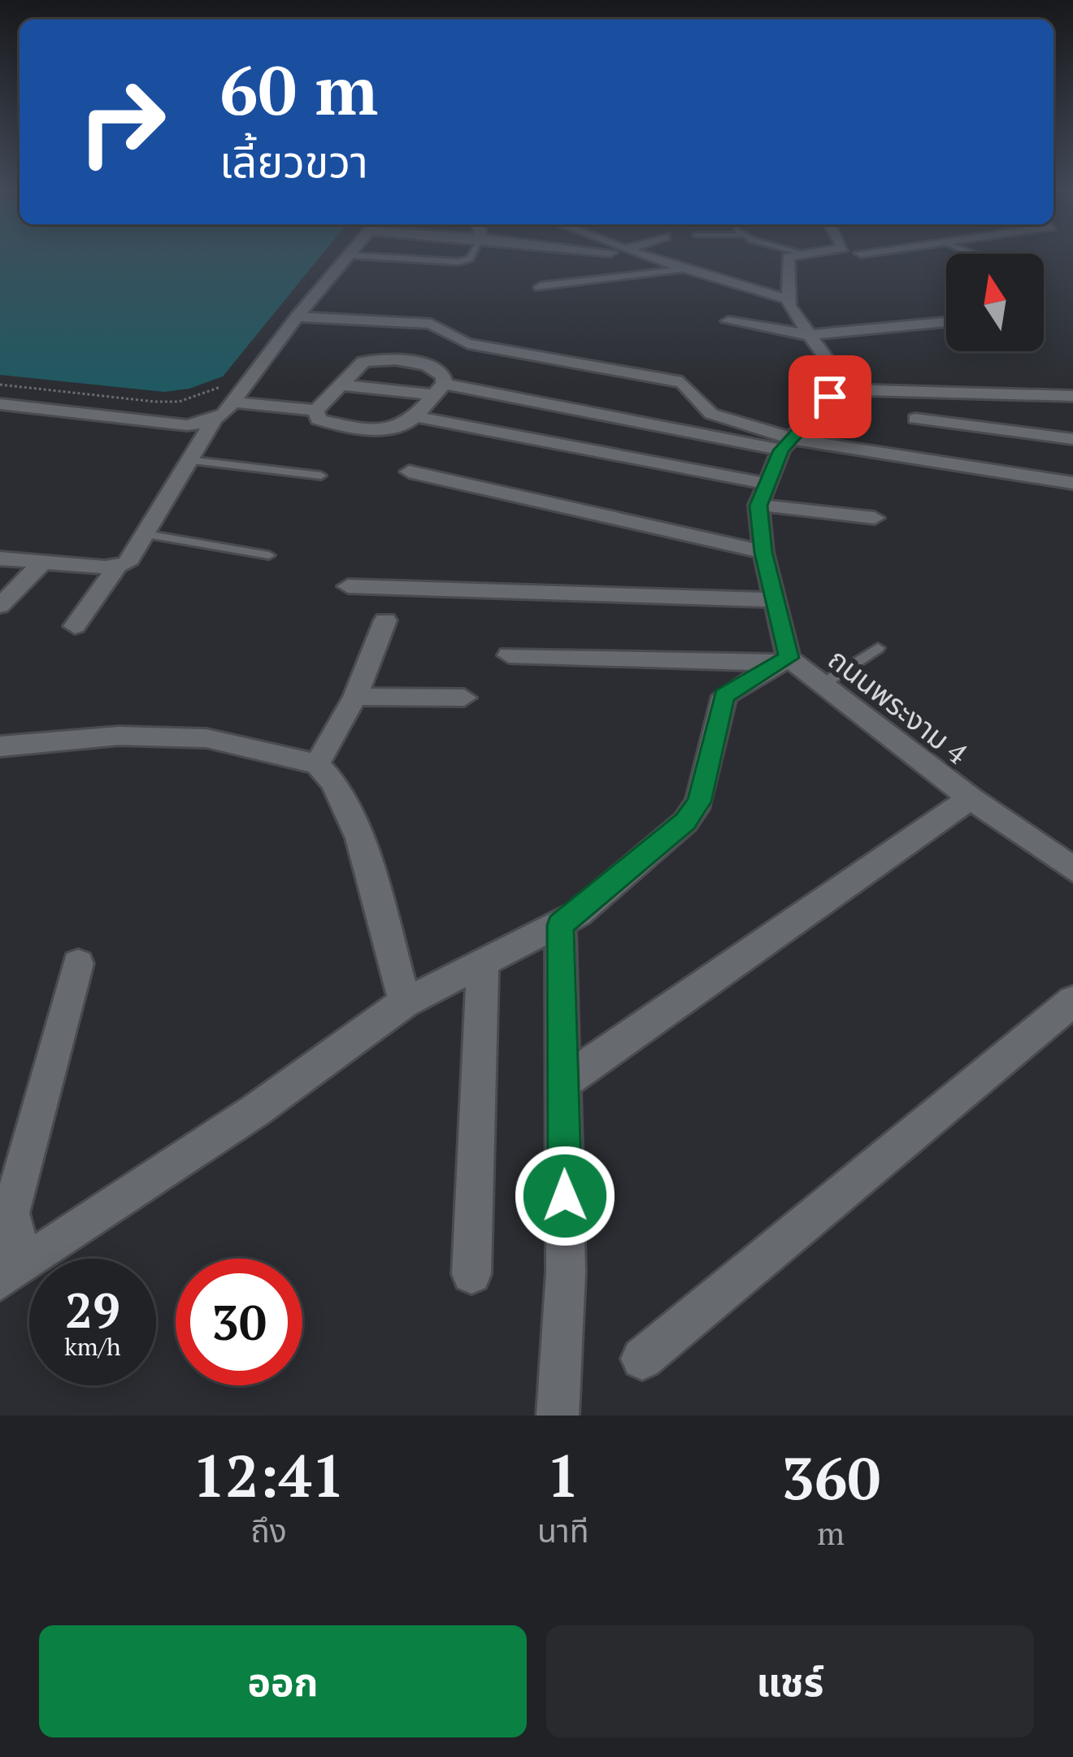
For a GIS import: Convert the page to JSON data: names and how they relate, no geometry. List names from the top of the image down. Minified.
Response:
{"streets":{"street":["ถนนพระงาม 4"]},"north":"top","page":{"turn":["60 m","เลี้ยวขวา"],"speed":"29 km/h","limit":"30","eta":["12:41","ถึง","1","นาที","360","m"],"buttons":["ออก","แชร์"]}}
